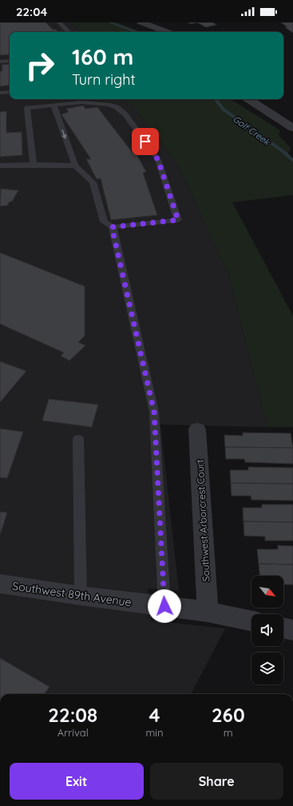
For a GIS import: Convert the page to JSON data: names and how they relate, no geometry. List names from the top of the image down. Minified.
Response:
{"streets":{"street":["Southwest Arborcrest Court","Southwest 89th Avenue"]},"crossings":[["Southwest Arborcrest Court","Southwest 89th Avenue"]],"water":["Golf Creek"],"north":"bottom right","page":{"status":"22:04","turn":["160 m","Turn right"],"eta":["22:08","Arrival","4","min","260","m"],"buttons":["Exit","Share"]}}
